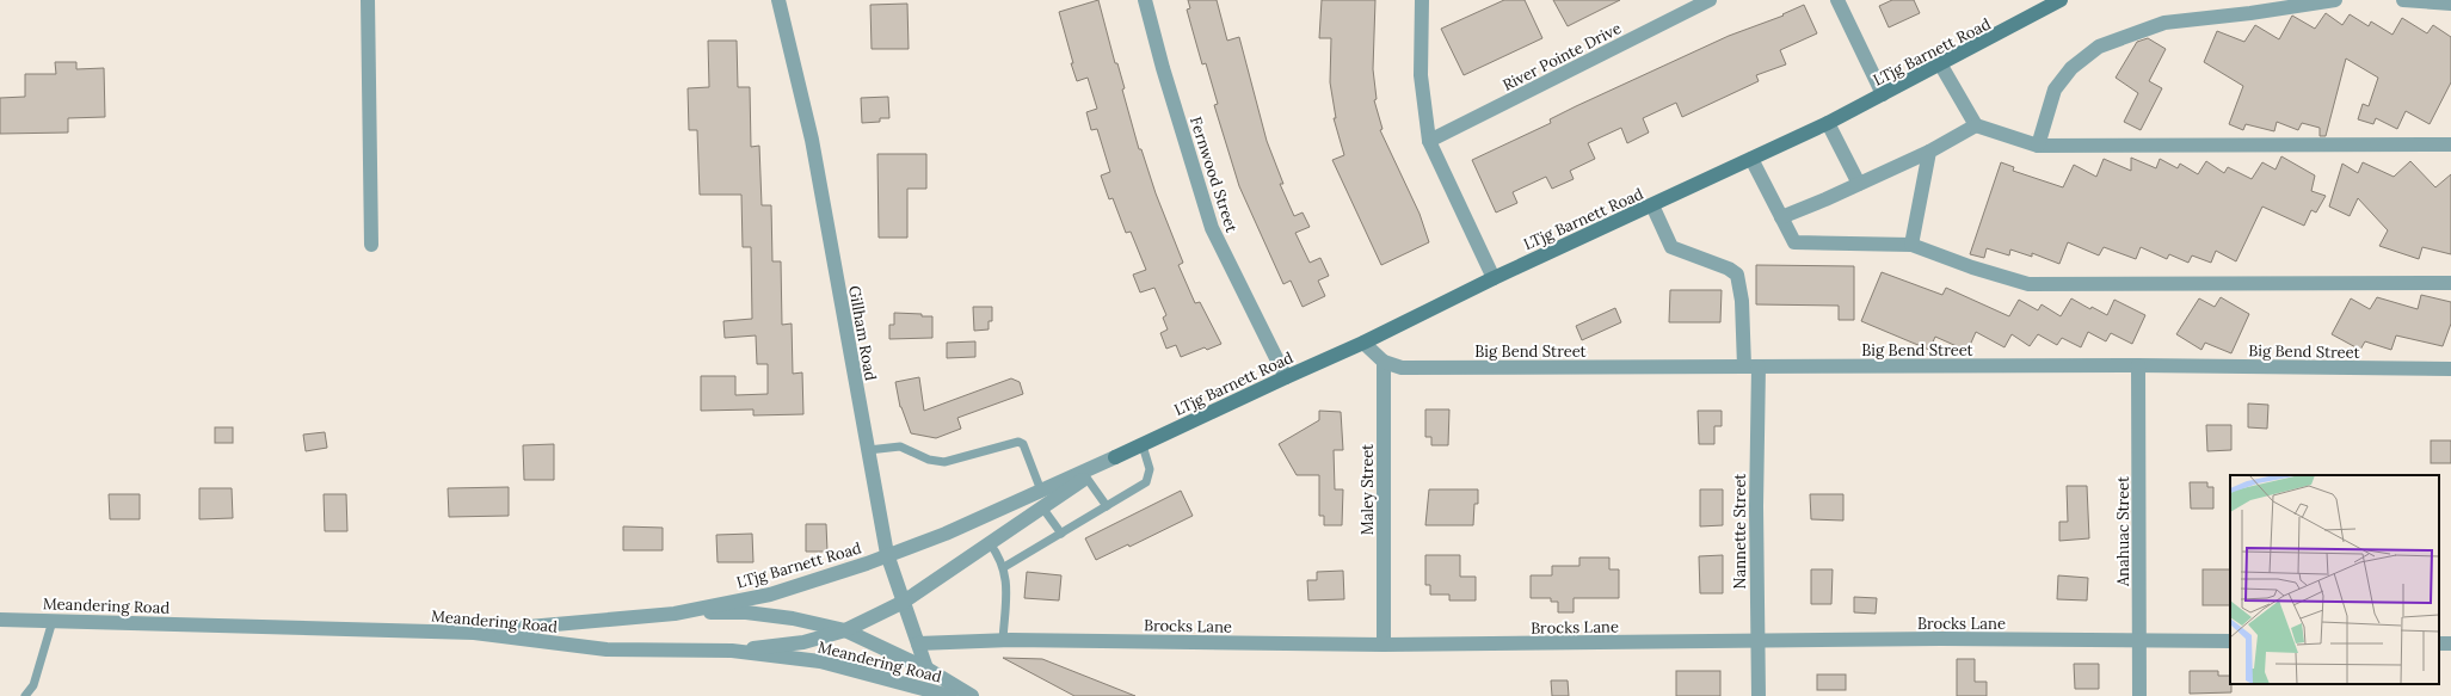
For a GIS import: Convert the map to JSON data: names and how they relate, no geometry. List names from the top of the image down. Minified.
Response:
{"streets":{"street":["LTjg Barnett Road","River Pointe Drive","Fernwood Street","Gillham Road","Big Bend Street","Maley Street","Nannette Street","Anahuac Street","Meandering Road","Brocks Lane"]},"crossings":[["LTjg Barnett Road","Fernwood Street"],["LTjg Barnett Road","Gillham Road"],["LTjg Barnett Road","Meandering Road"],["Gillham Road","Meandering Road"],["Gillham Road","Brocks Lane"],["Big Bend Street","Maley Street"],["Big Bend Street","Nannette Street"],["Big Bend Street","Anahuac Street"],["Maley Street","Brocks Lane"],["Nannette Street","Brocks Lane"],["Anahuac Street","Brocks Lane"]]}
